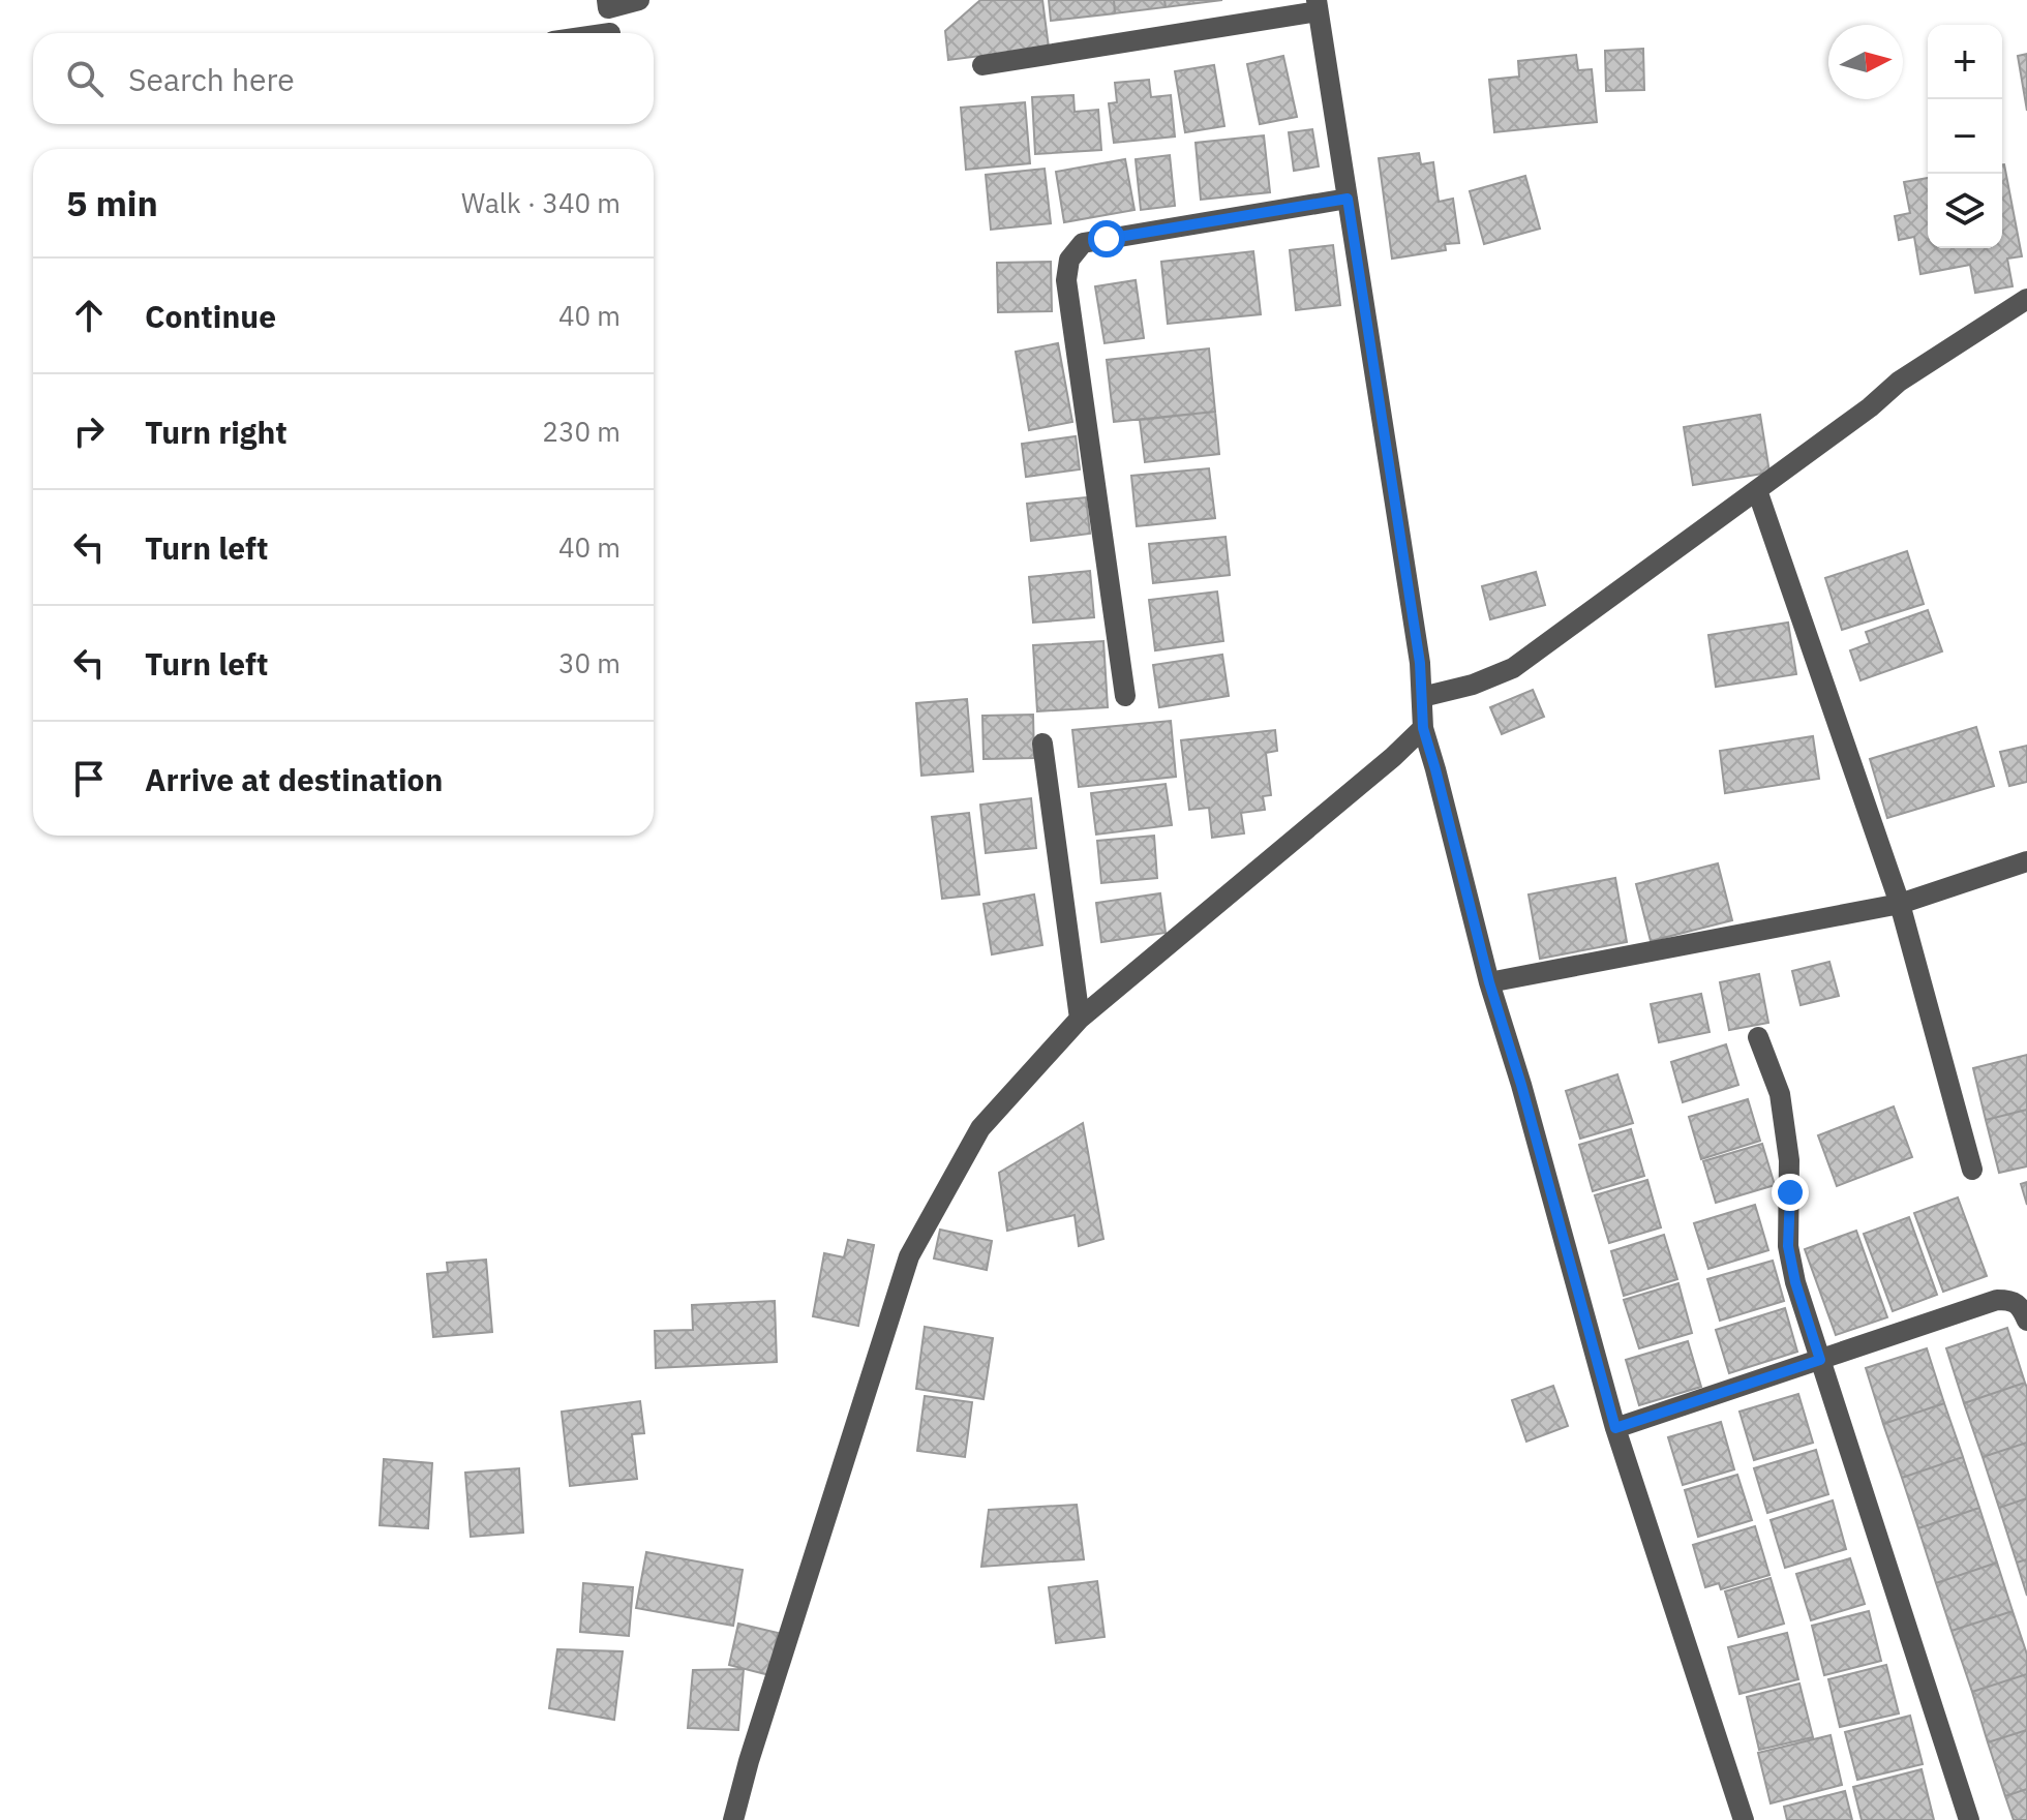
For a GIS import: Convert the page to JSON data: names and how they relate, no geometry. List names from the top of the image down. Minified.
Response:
{"north":"right","page":{"map_buttons":["+","−"],"search":"Search here","heading":["5 min","Walk · 340 m"],"list":[["Continue","40 m"],["Turn right","230 m"],["Turn left","40 m"],["Turn left","30 m"],"Arrive at destination"]}}
